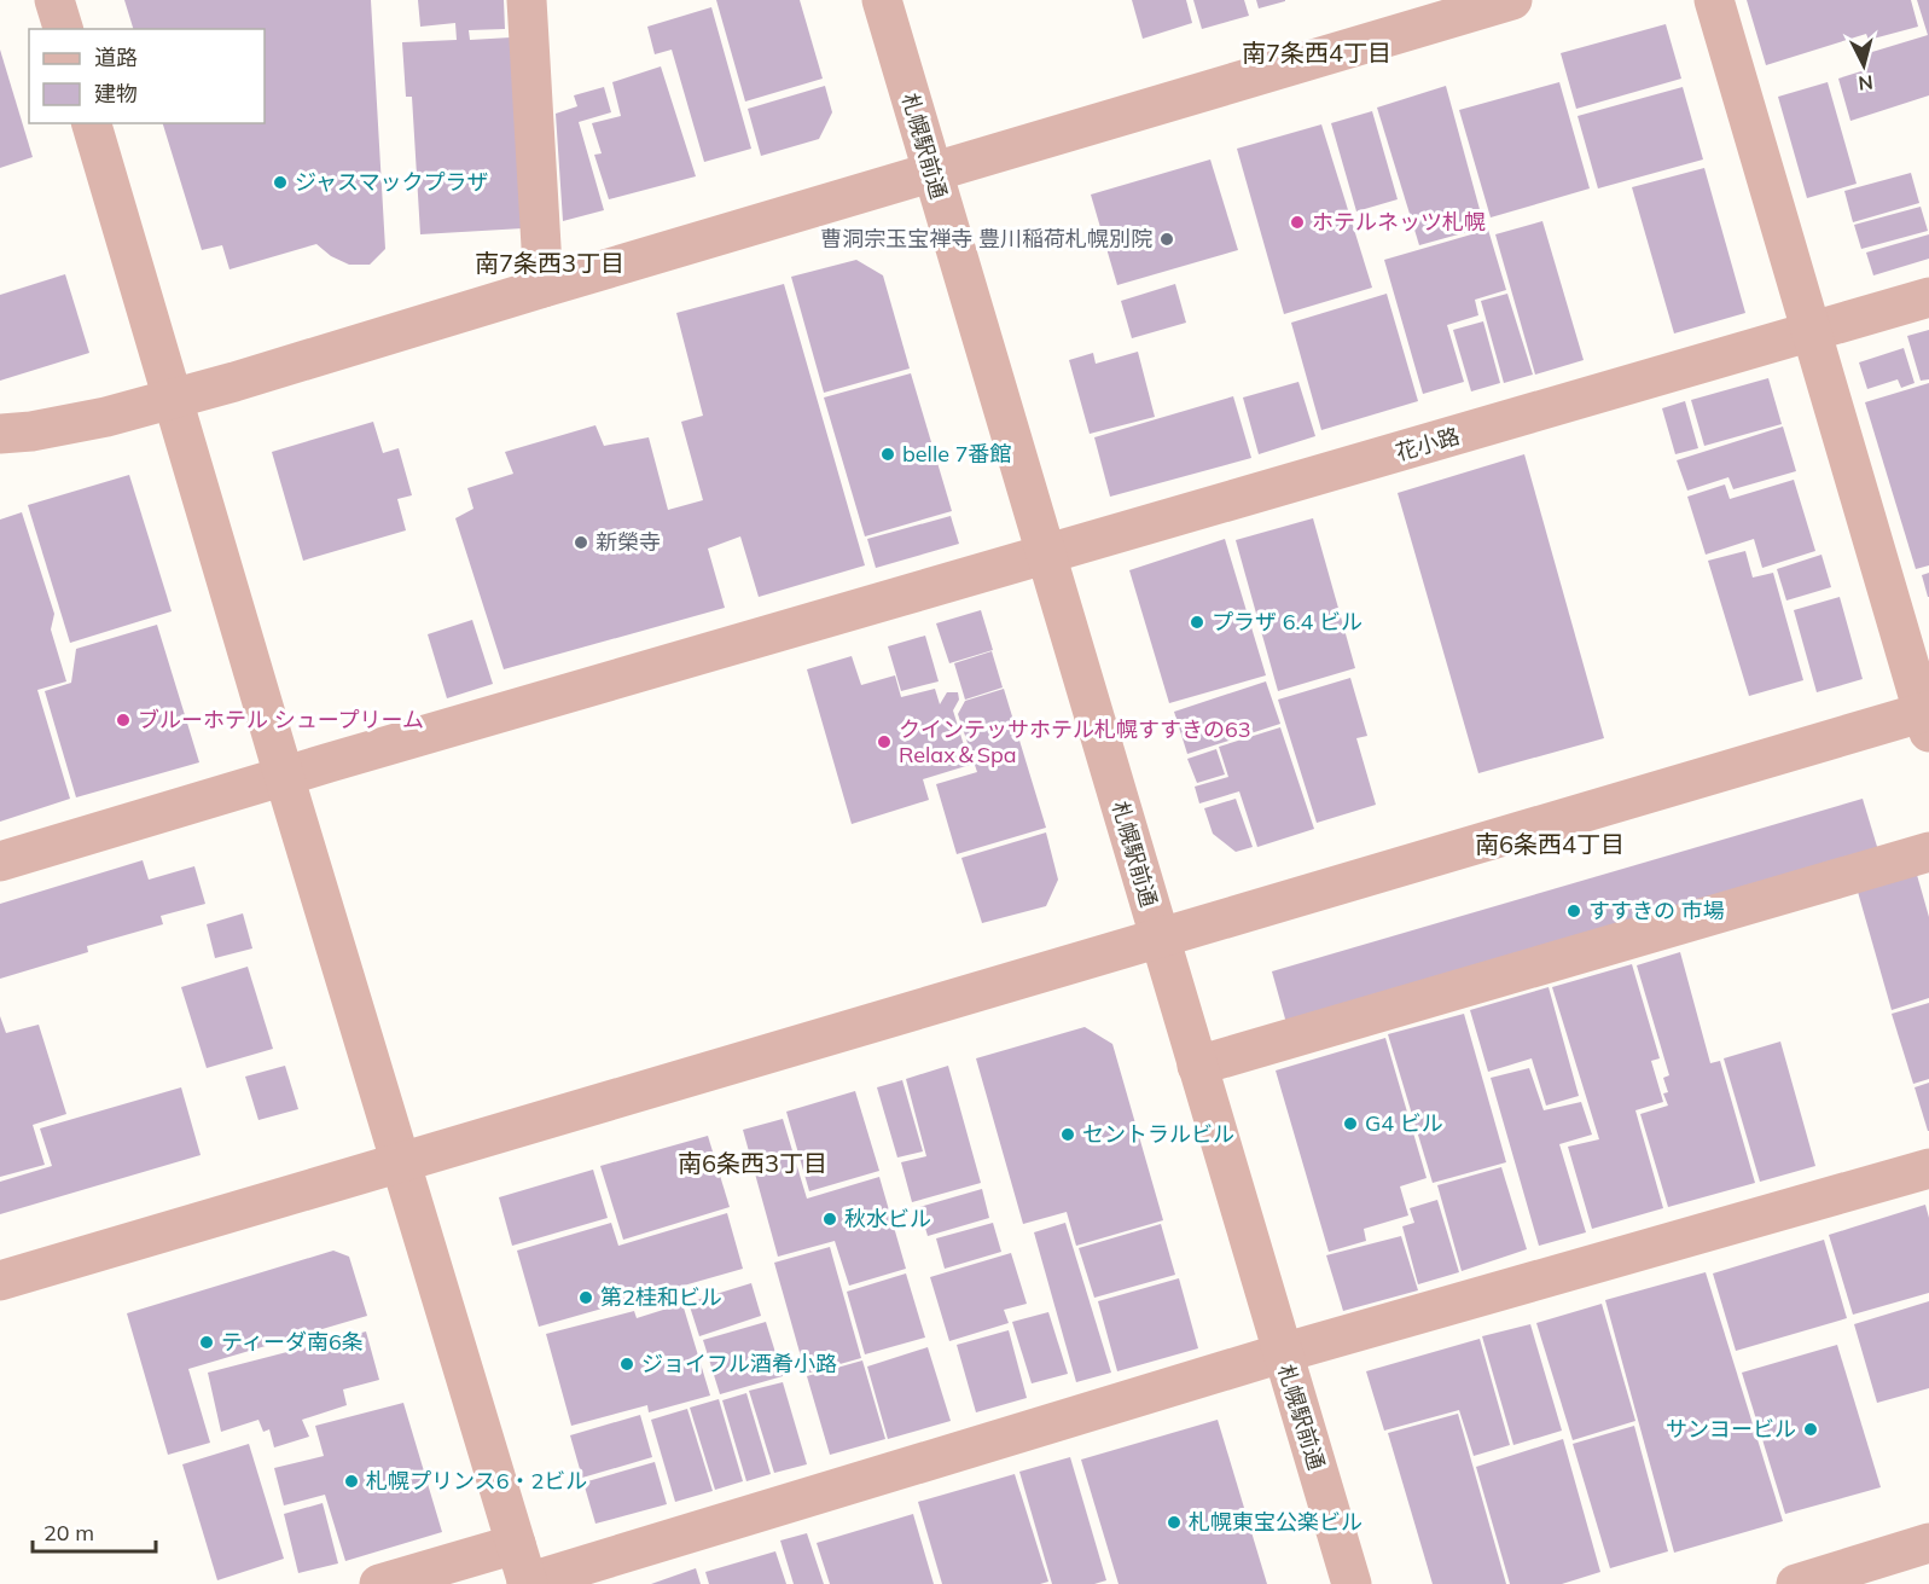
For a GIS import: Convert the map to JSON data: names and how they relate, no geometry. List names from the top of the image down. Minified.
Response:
{"streets":{"street":["札幌駅前通","花小路"]},"crossings":[["札幌駅前通","花小路"]],"districts":["南7条西4丁目","南7条西3丁目","南6条西4丁目","南6条西3丁目"],"places":["ジャスマックプラザ","ホテルネッツ札幌","曹洞宗玉宝禅寺 豊川稲荷札幌別院","belle 7番館","新榮寺","プラザ 6.4 ビル","ブルーホテル シュープリーム","クインテッサホテル札幌すすきの63 Relax＆Spa","すすきの 市場","G4 ビル","セントラルビル","秋水ビル","第2桂和ビル","ティーダ南6条","ジョイフル酒肴小路","サンヨービル","札幌プリンス6・2ビル","札幌東宝公楽ビル"],"legend":["道路","建物"],"scale_bar":"20 m","north":"bottom"}
